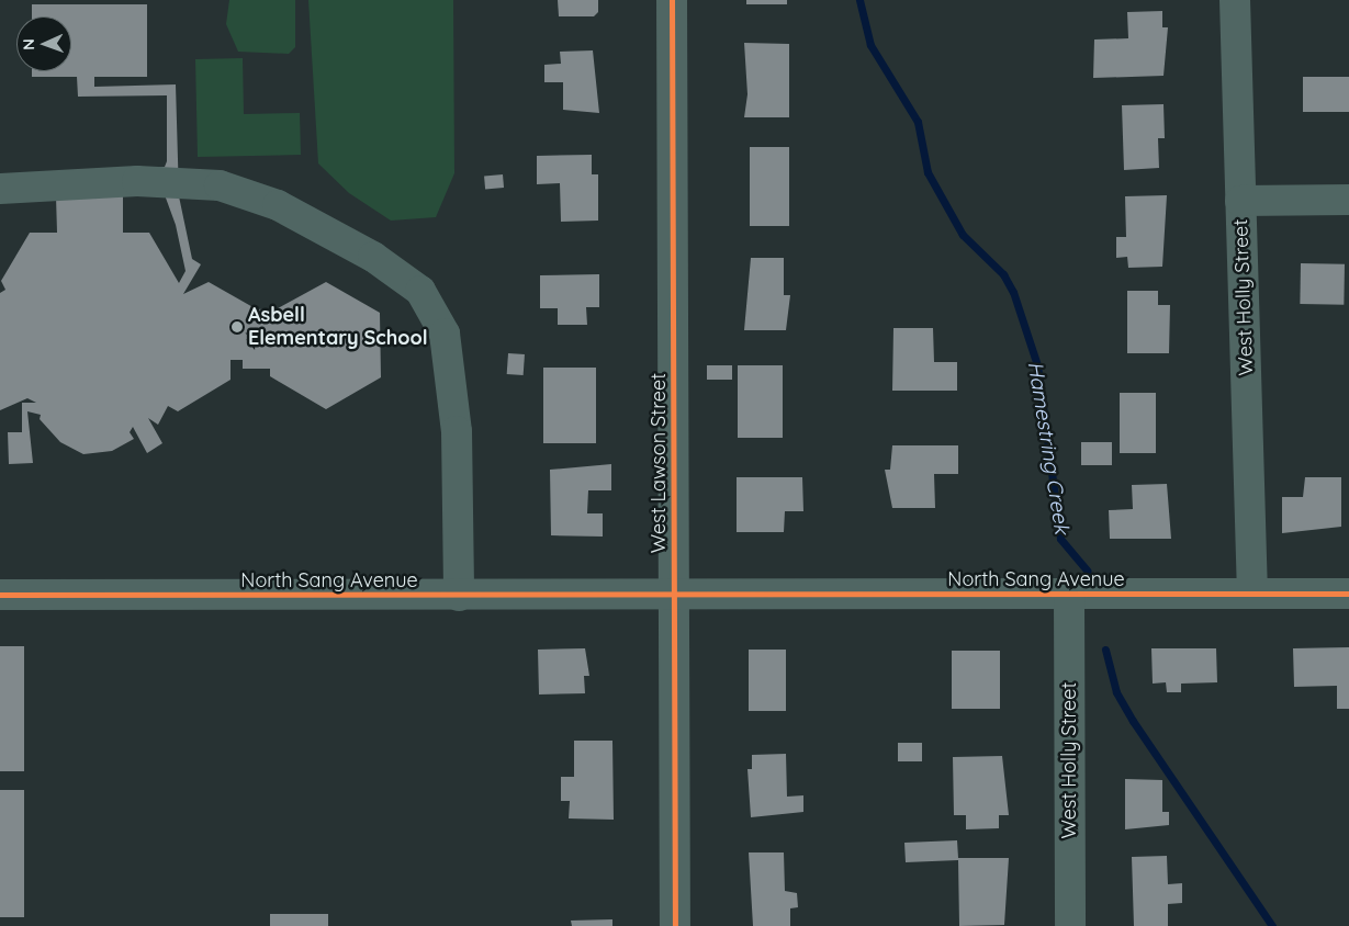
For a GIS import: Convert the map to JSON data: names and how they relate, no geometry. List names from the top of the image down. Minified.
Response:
{"streets":{"street":["West Holly Street","West Lawson Street","North Sang Avenue"]},"crossings":[["West Holly Street","North Sang Avenue"],["West Lawson Street","North Sang Avenue"]],"water":["Hamestring Creek"],"places":["Asbell Elementary School"],"north":"left"}
